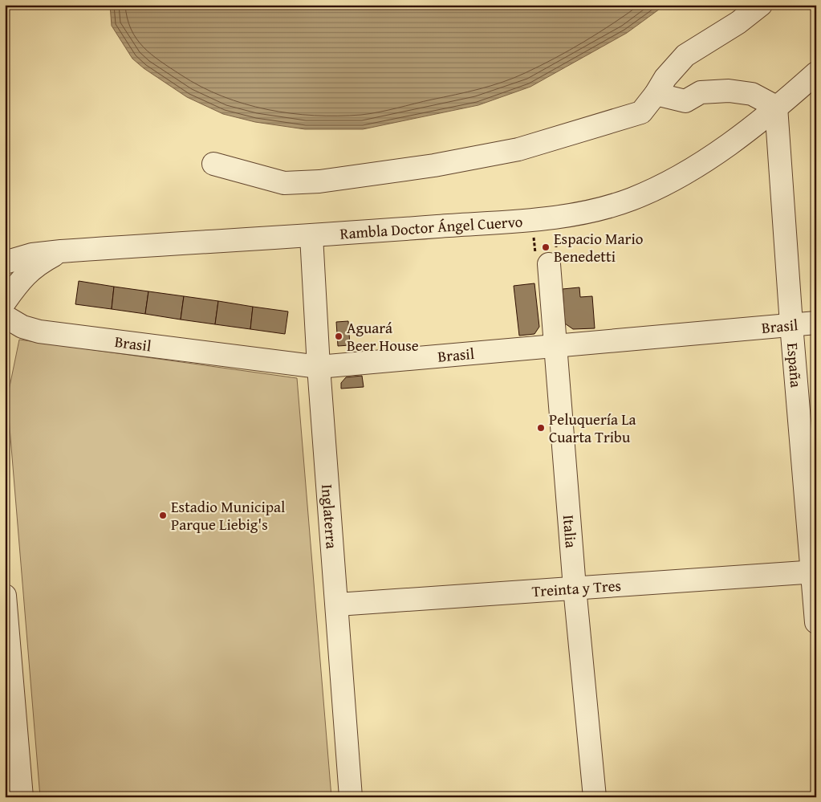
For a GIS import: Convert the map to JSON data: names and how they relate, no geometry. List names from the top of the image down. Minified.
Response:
{"streets":{"street":["Rambla Doctor Ángel Cuervo","Brasil","España","Inglaterra","Italia","Treinta y Tres"]},"crossings":[["Rambla Doctor Ángel Cuervo","España"],["Rambla Doctor Ángel Cuervo","Inglaterra"],["Brasil","España"],["Brasil","Inglaterra"],["Brasil","Italia"],["España","Treinta y Tres"],["Inglaterra","Treinta y Tres"],["Italia","Treinta y Tres"]],"places":["Espacio Mario Benedetti","Aguará Beer House","Peluquería La Cuarta Tribu","Estadio Municipal Parque Liebig's"]}
